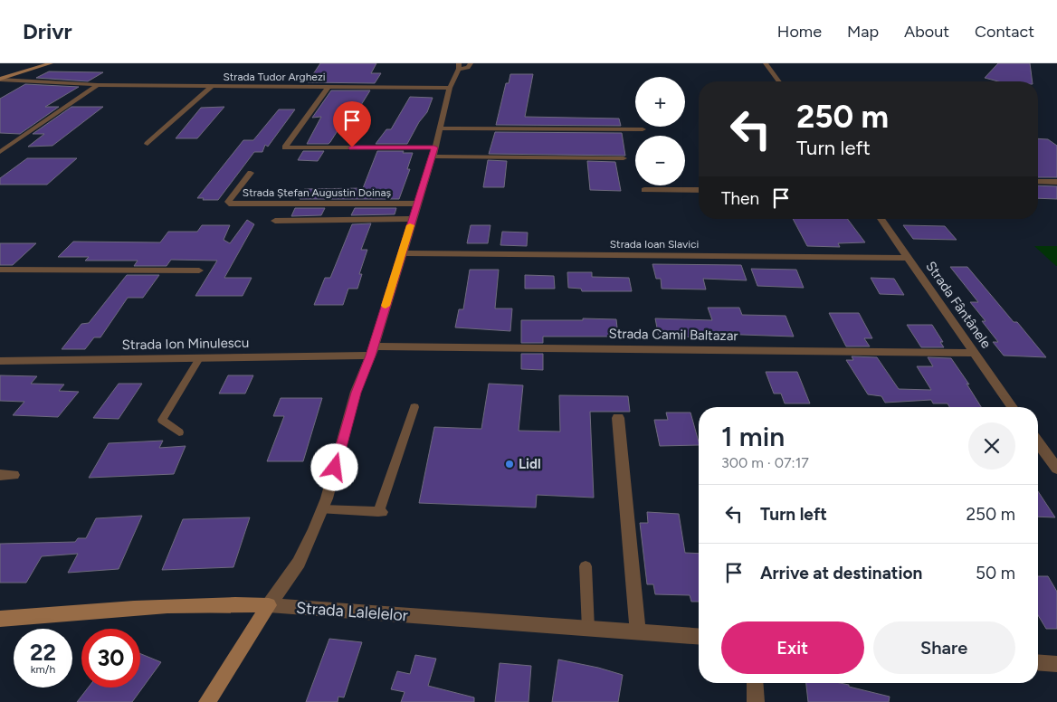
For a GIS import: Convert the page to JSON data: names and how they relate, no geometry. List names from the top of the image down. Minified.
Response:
{"streets":{"main road":["Strada Lalelelor"],"street":["Strada Tudor Arghezi","Strada Ștefan Augustin Doinaș","Strada Ioan Slavici","Strada Fântânele","Strada Camil Baltazar","Strada Ion Minulescu"]},"crossings":[["Strada Ioan Slavici","Strada Fântânele"],["Strada Fântânele","Strada Camil Baltazar"],["Strada Camil Baltazar","Strada Ion Minulescu"]],"places":["Lidl"],"page":{"header":"Drivr","nav":["Home","Map","About","Contact"],"map_buttons":["+","−"],"turn":["250 m","Turn left"],"then":"Then","heading":["1 min","300 m · 07:17"],"list":[{"name":"Turn left","value":"250 m"},{"name":"Arrive at destination","value":"50 m"}],"buttons":["Exit","Share"],"speed":"22 km/h","limit":"30"}}
